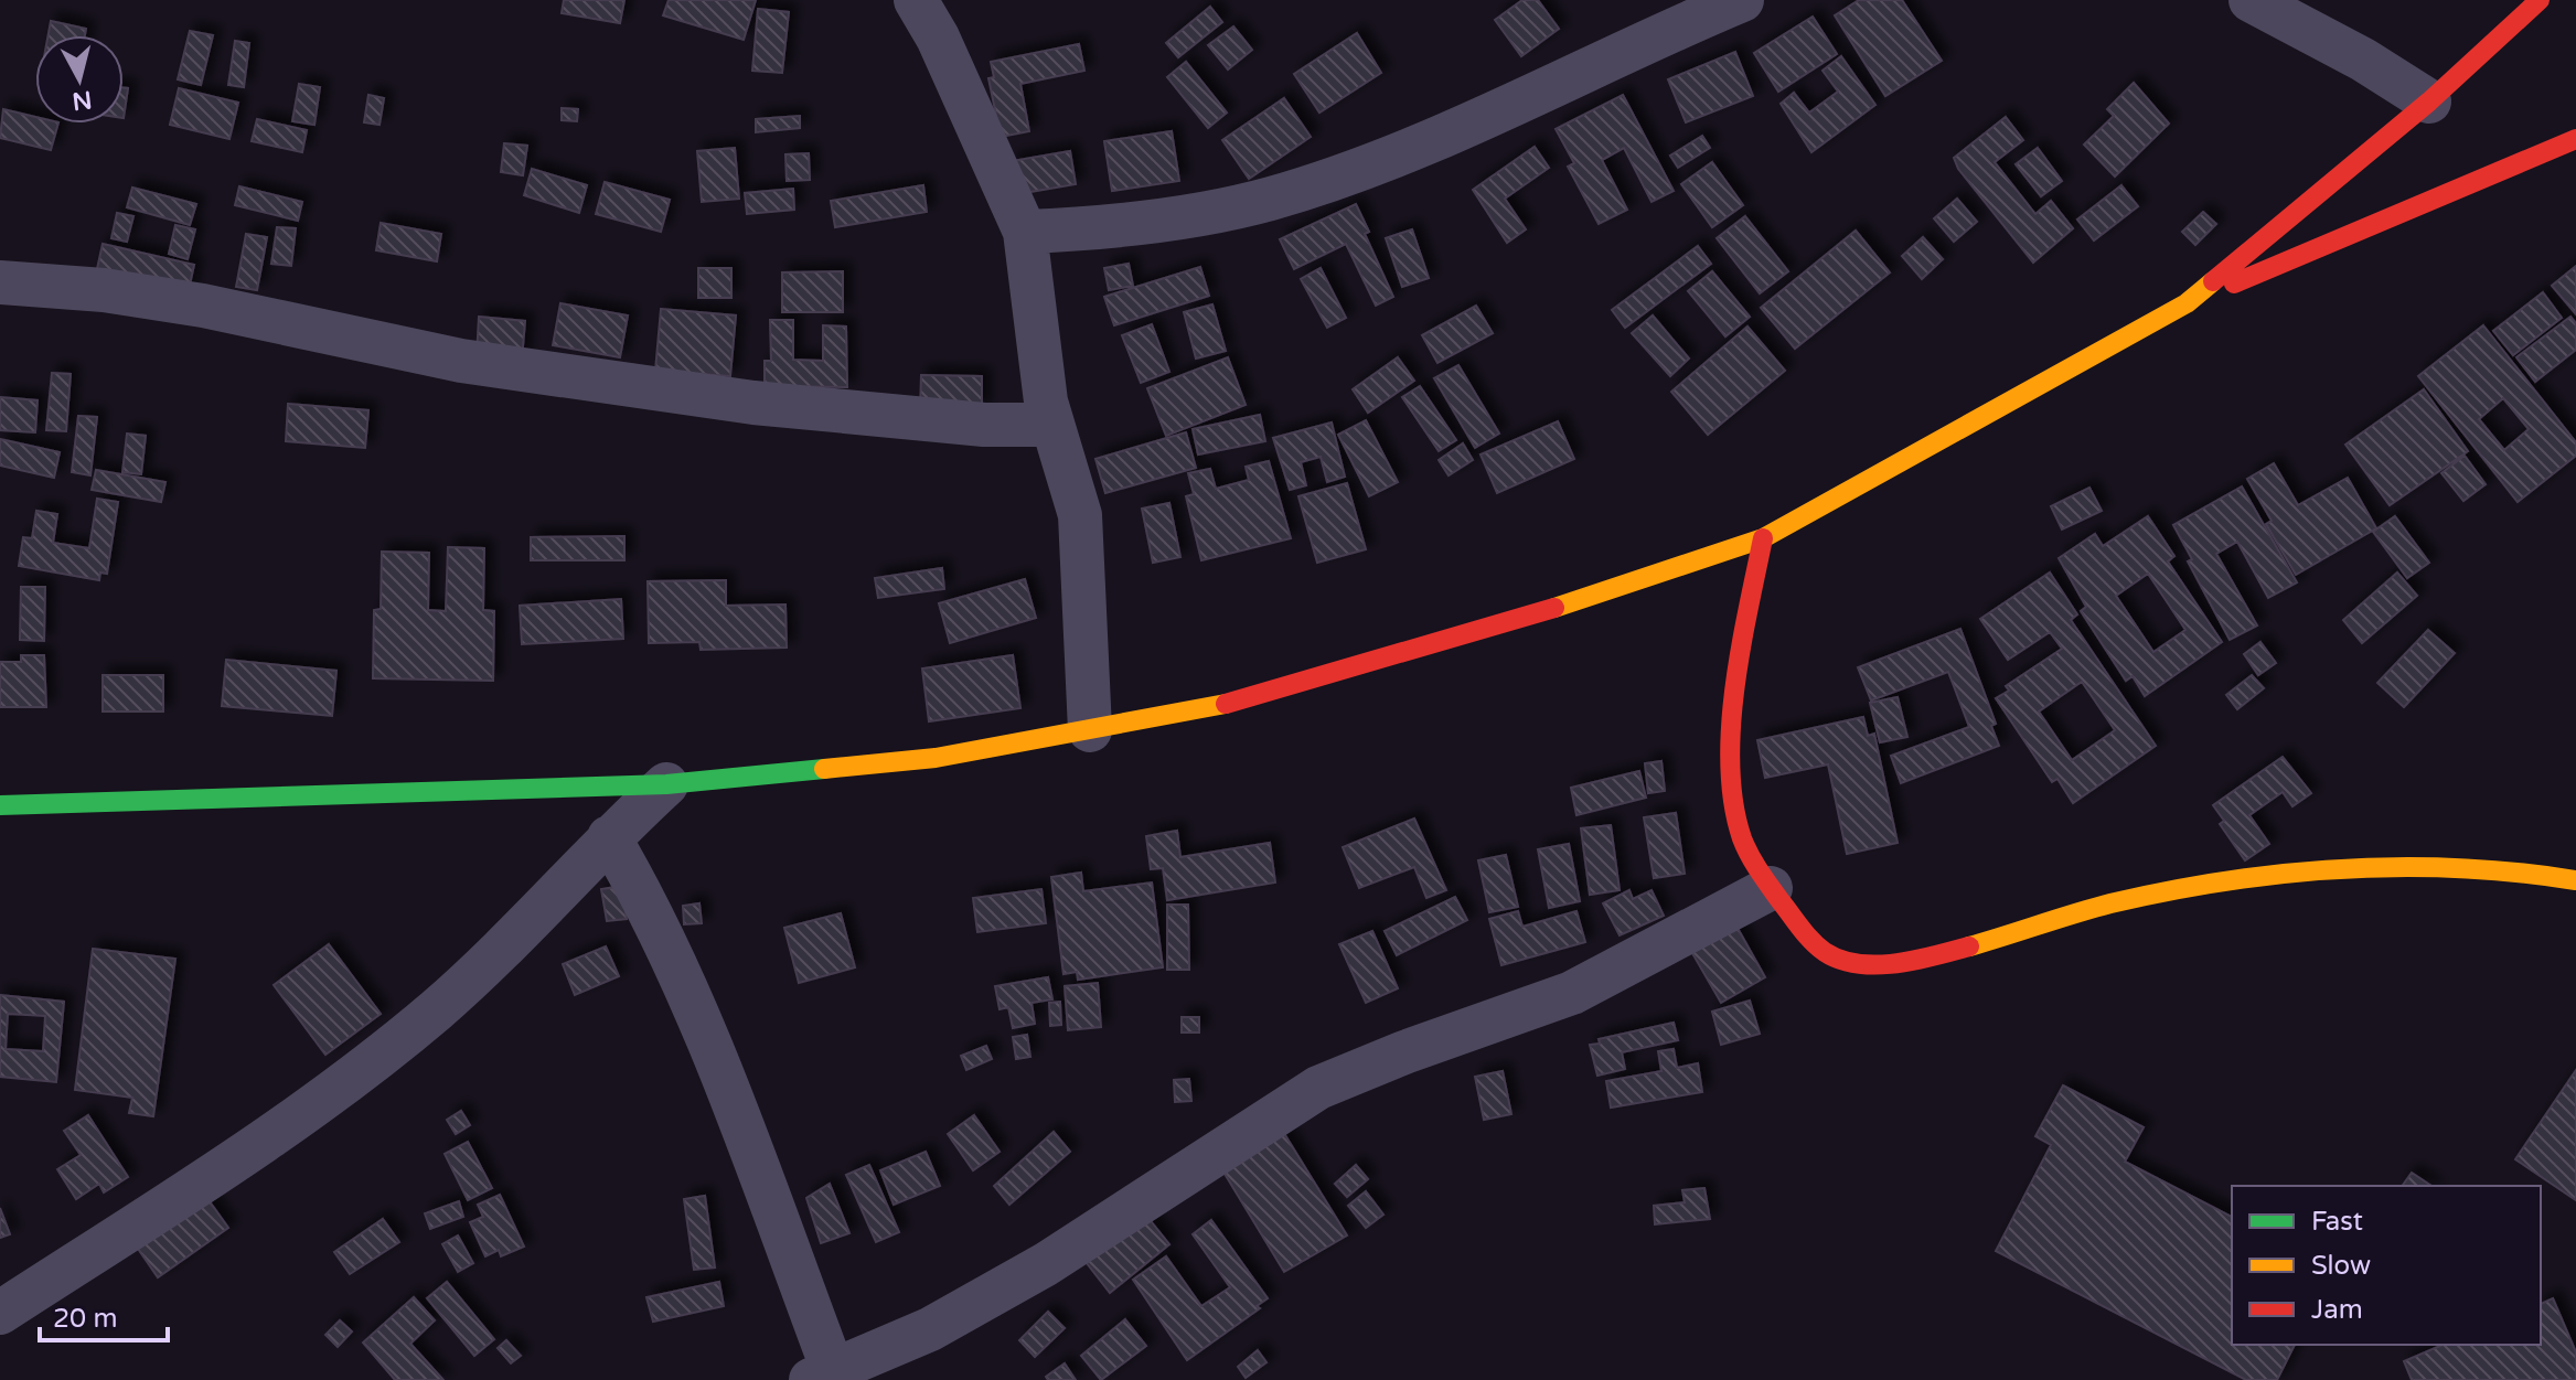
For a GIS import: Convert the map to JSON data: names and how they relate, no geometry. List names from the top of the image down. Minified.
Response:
{"legend":["Fast","Slow","Jam"],"scale_bar":"20 m","north":"bottom"}
